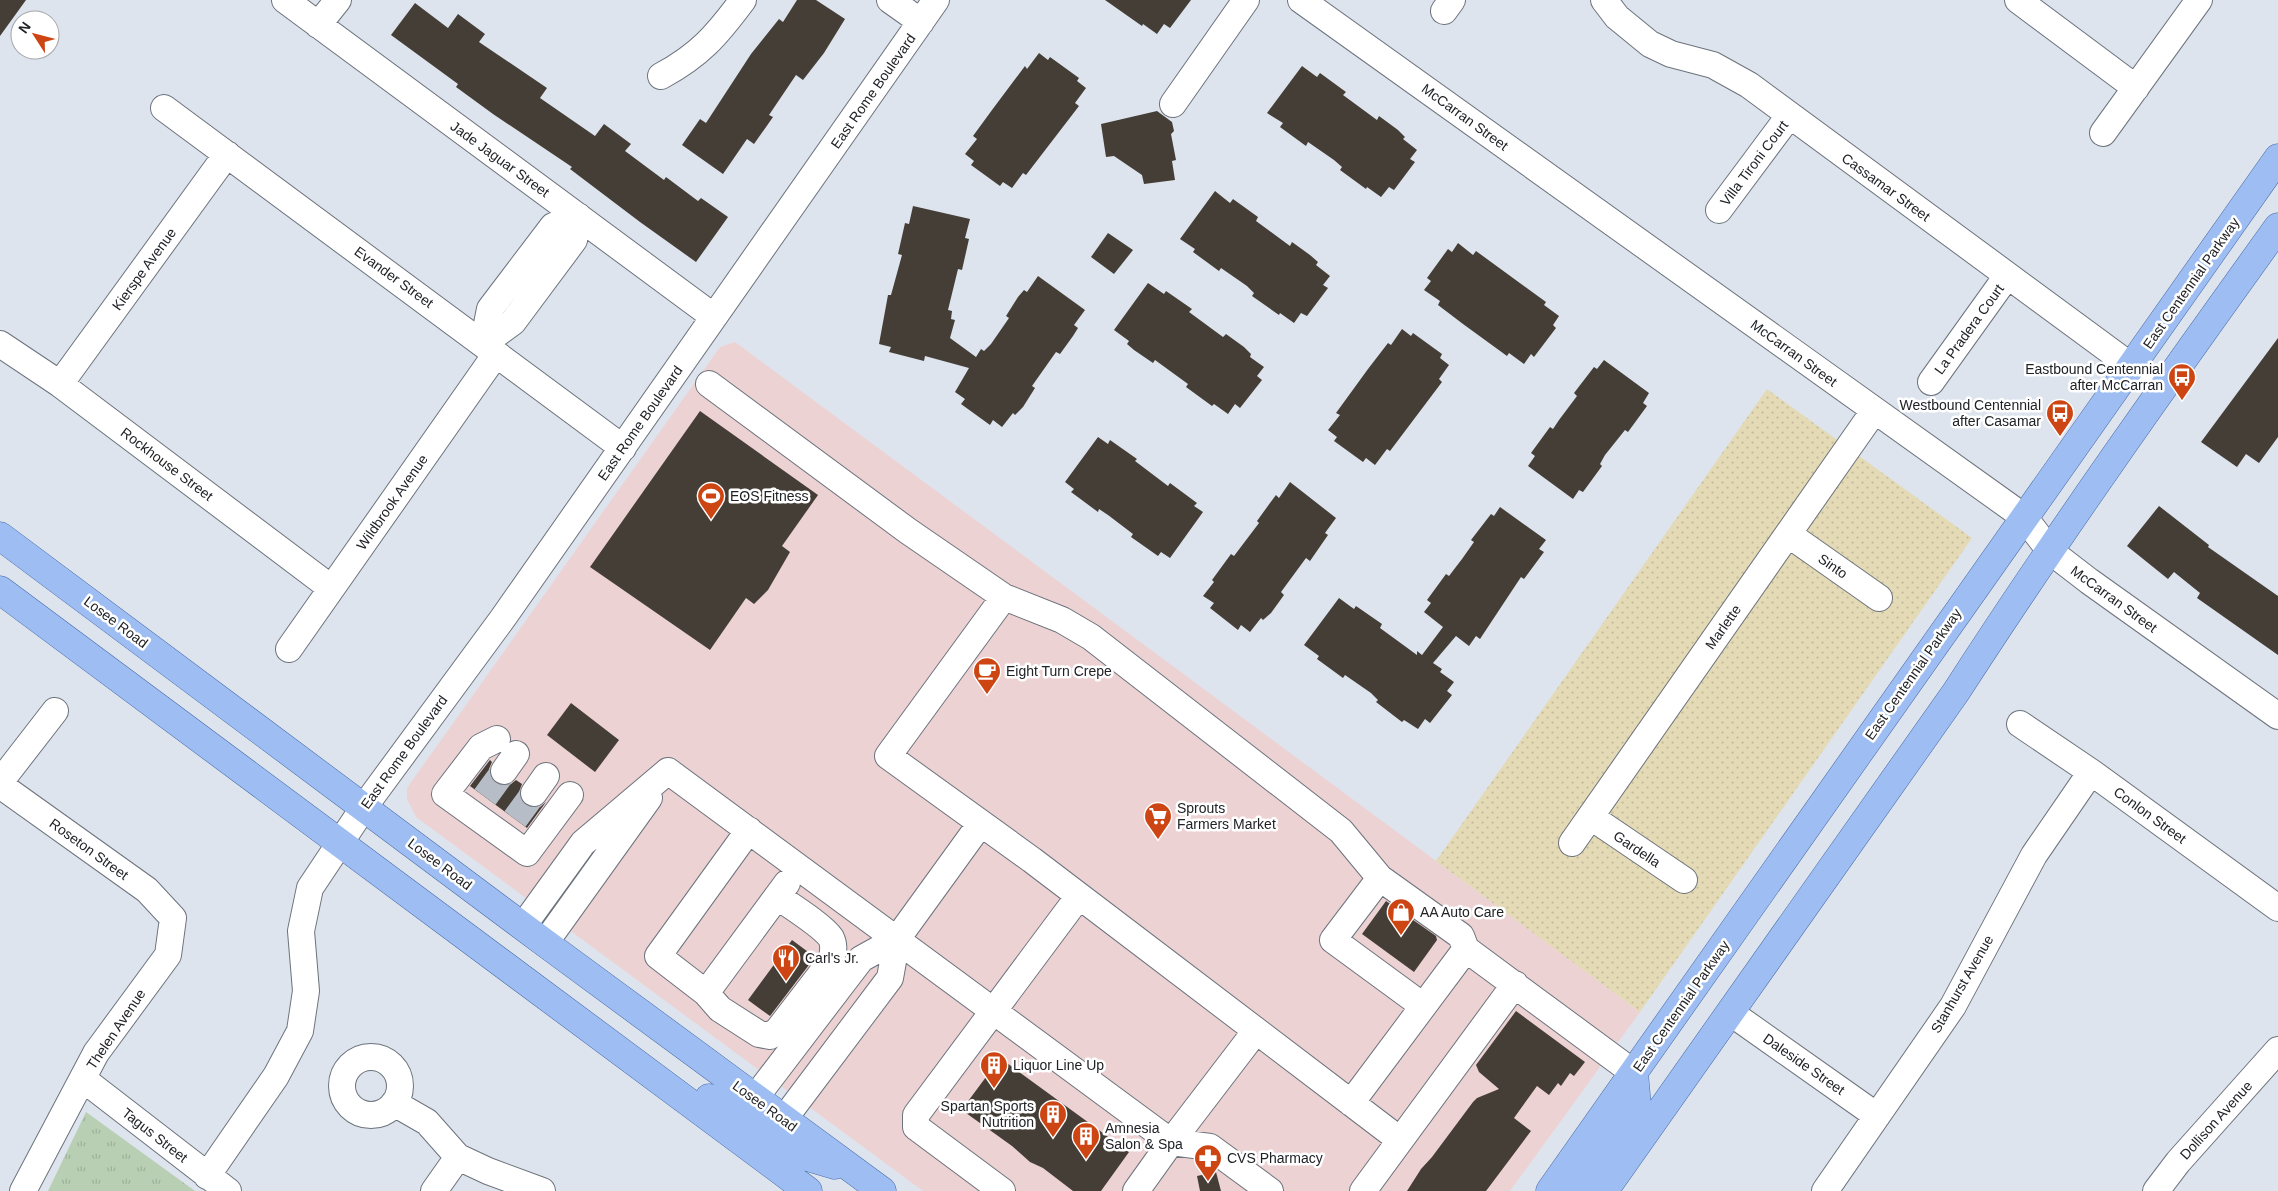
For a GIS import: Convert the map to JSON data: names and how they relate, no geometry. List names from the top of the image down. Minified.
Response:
{"streets":{"main road":["East Centennial Parkway","Losee Road"],"street":["East Rome Boulevard","McCarran Street","Jade Jaguar Street","Villa Tironi Court","Cassamar Street","Kierspe Avenue","Evander Street","La Pradera Court","Rockhouse Street","Wildbrook Avenue","Sinto","Marlette","Conlon Street","Roseton Street","Gardella","Stanhurst Avenue","Thelen Avenue","Daleside Street","Dollison Avenue","Tagus Street"]},"crossings":[["East Rome Boulevard","Jade Jaguar Street"],["East Rome Boulevard","Evander Street"],["East Rome Boulevard","Losee Road"],["East Rome Boulevard","Tagus Street"],["McCarran Street","East Centennial Parkway"],["McCarran Street","Marlette"],["Jade Jaguar Street","Wildbrook Avenue"],["Villa Tironi Court","Cassamar Street"],["Cassamar Street","East Centennial Parkway"],["Cassamar Street","La Pradera Court"],["Kierspe Avenue","Evander Street"],["Kierspe Avenue","Rockhouse Street"],["Evander Street","Wildbrook Avenue"],["Rockhouse Street","Wildbrook Avenue"],["Sinto","Marlette"],["Marlette","Gardella"],["Conlon Street","Stanhurst Avenue"],["Roseton Street","Thelen Avenue"],["Stanhurst Avenue","Daleside Street"],["Thelen Avenue","Tagus Street"]],"places":{"bus stop":["Eastbound Centennial after McCarran","Westbound Centennial after Casamar"],"sports":["EOS Fitness"],"cafe":["Eight Turn Crepe"],"supermarket":["Sprouts Farmers Market"],"shop":["AA Auto Care"],"restaurant":["Carl's Jr."],"building":["Liquor Line Up","Spartan Sports Nutrition","Amnesia Salon & Spa"],"pharmacy":["CVS Pharmacy"]},"north":"top left"}
